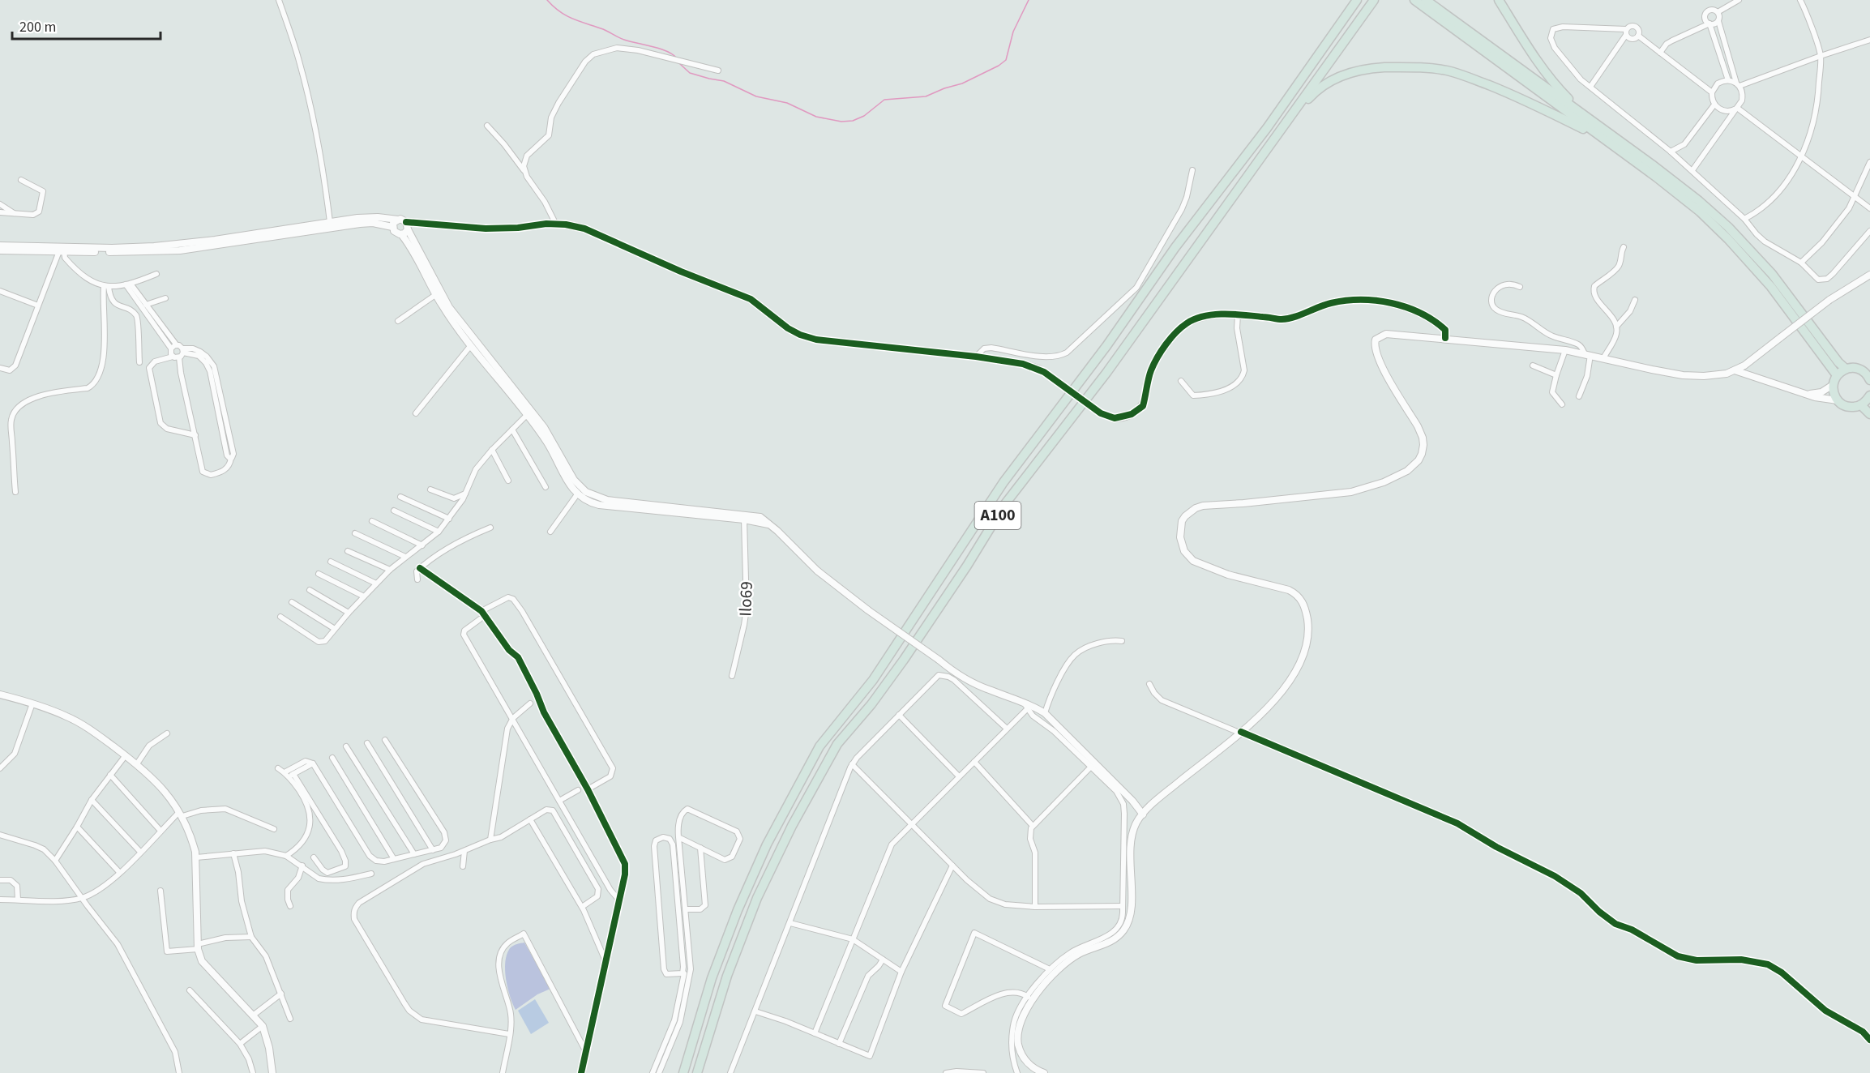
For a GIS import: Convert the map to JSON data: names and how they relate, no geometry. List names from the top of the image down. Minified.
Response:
{"streets":{"highway":["A100"],"street":["Ilo69"]},"scale_bar":"200 m"}
